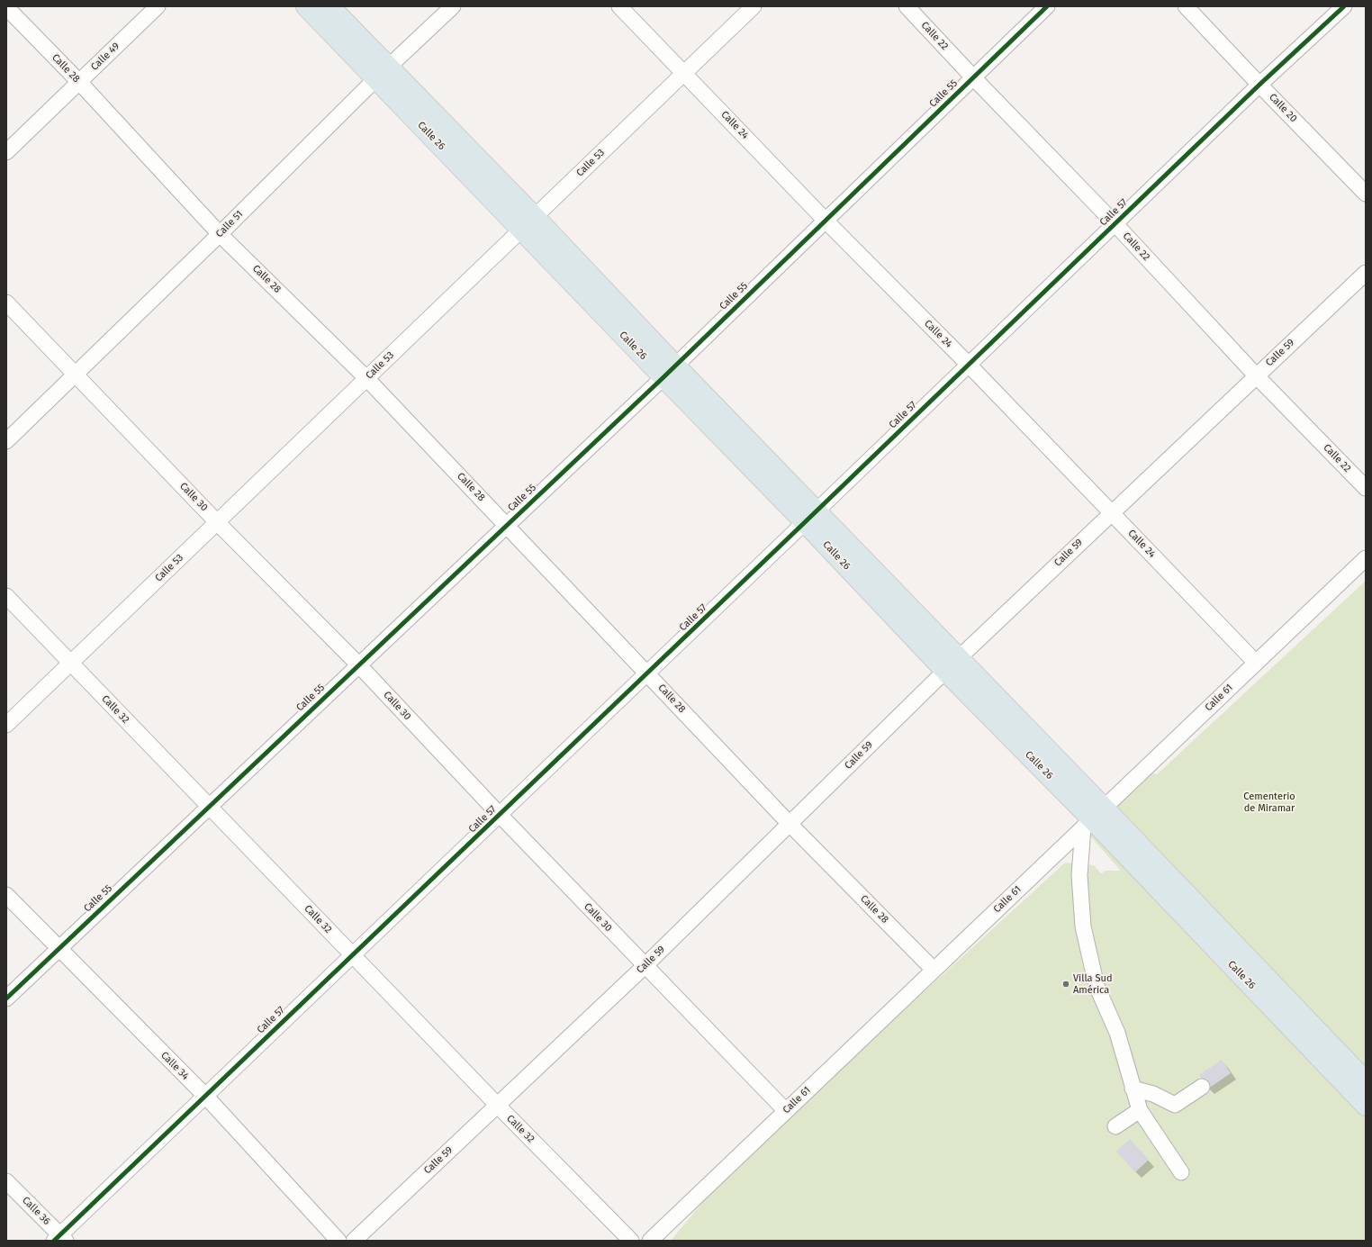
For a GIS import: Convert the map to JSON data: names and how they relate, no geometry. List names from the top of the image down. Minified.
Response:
{"streets":{"main road":["Calle 26"],"street":["Calle 22","Calle 49","Calle 28","Calle 55","Calle 20","Calle 24","Calle 53","Calle 57","Calle 51","Calle 59","Calle 30","Calle 61","Calle 32","Calle 34","Calle 36"]},"crossings":[["Calle 22","Calle 55"],["Calle 22","Calle 57"],["Calle 22","Calle 59"],["Calle 49","Calle 28"],["Calle 28","Calle 55"],["Calle 28","Calle 53"],["Calle 28","Calle 57"],["Calle 28","Calle 51"],["Calle 28","Calle 59"],["Calle 28","Calle 61"],["Calle 55","Calle 24"],["Calle 55","Calle 26"],["Calle 55","Calle 30"],["Calle 55","Calle 32"],["Calle 55","Calle 34"],["Calle 20","Calle 57"],["Calle 24","Calle 53"],["Calle 24","Calle 57"],["Calle 24","Calle 59"],["Calle 24","Calle 61"],["Calle 26","Calle 53"],["Calle 26","Calle 57"],["Calle 26","Calle 51"],["Calle 26","Calle 59"],["Calle 26","Calle 61"],["Calle 53","Calle 30"],["Calle 53","Calle 32"],["Calle 57","Calle 30"],["Calle 57","Calle 32"],["Calle 57","Calle 34"],["Calle 57","Calle 36"],["Calle 51","Calle 30"],["Calle 59","Calle 30"],["Calle 59","Calle 32"],["Calle 30","Calle 61"]],"parks":["Cementerio de Miramar"],"places":["Villa Sud América"]}
